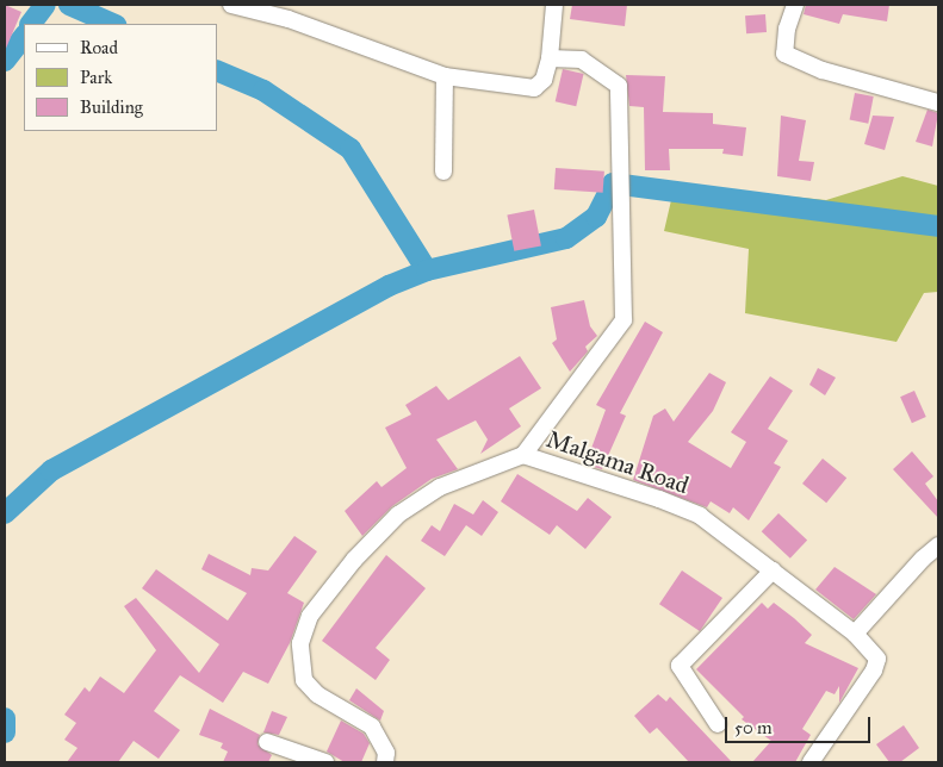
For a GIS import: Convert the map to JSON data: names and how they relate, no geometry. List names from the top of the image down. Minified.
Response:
{"streets":{"street":["Malgama Road"]},"legend":["Road","Park","Building"],"scale_bar":"50 m"}
